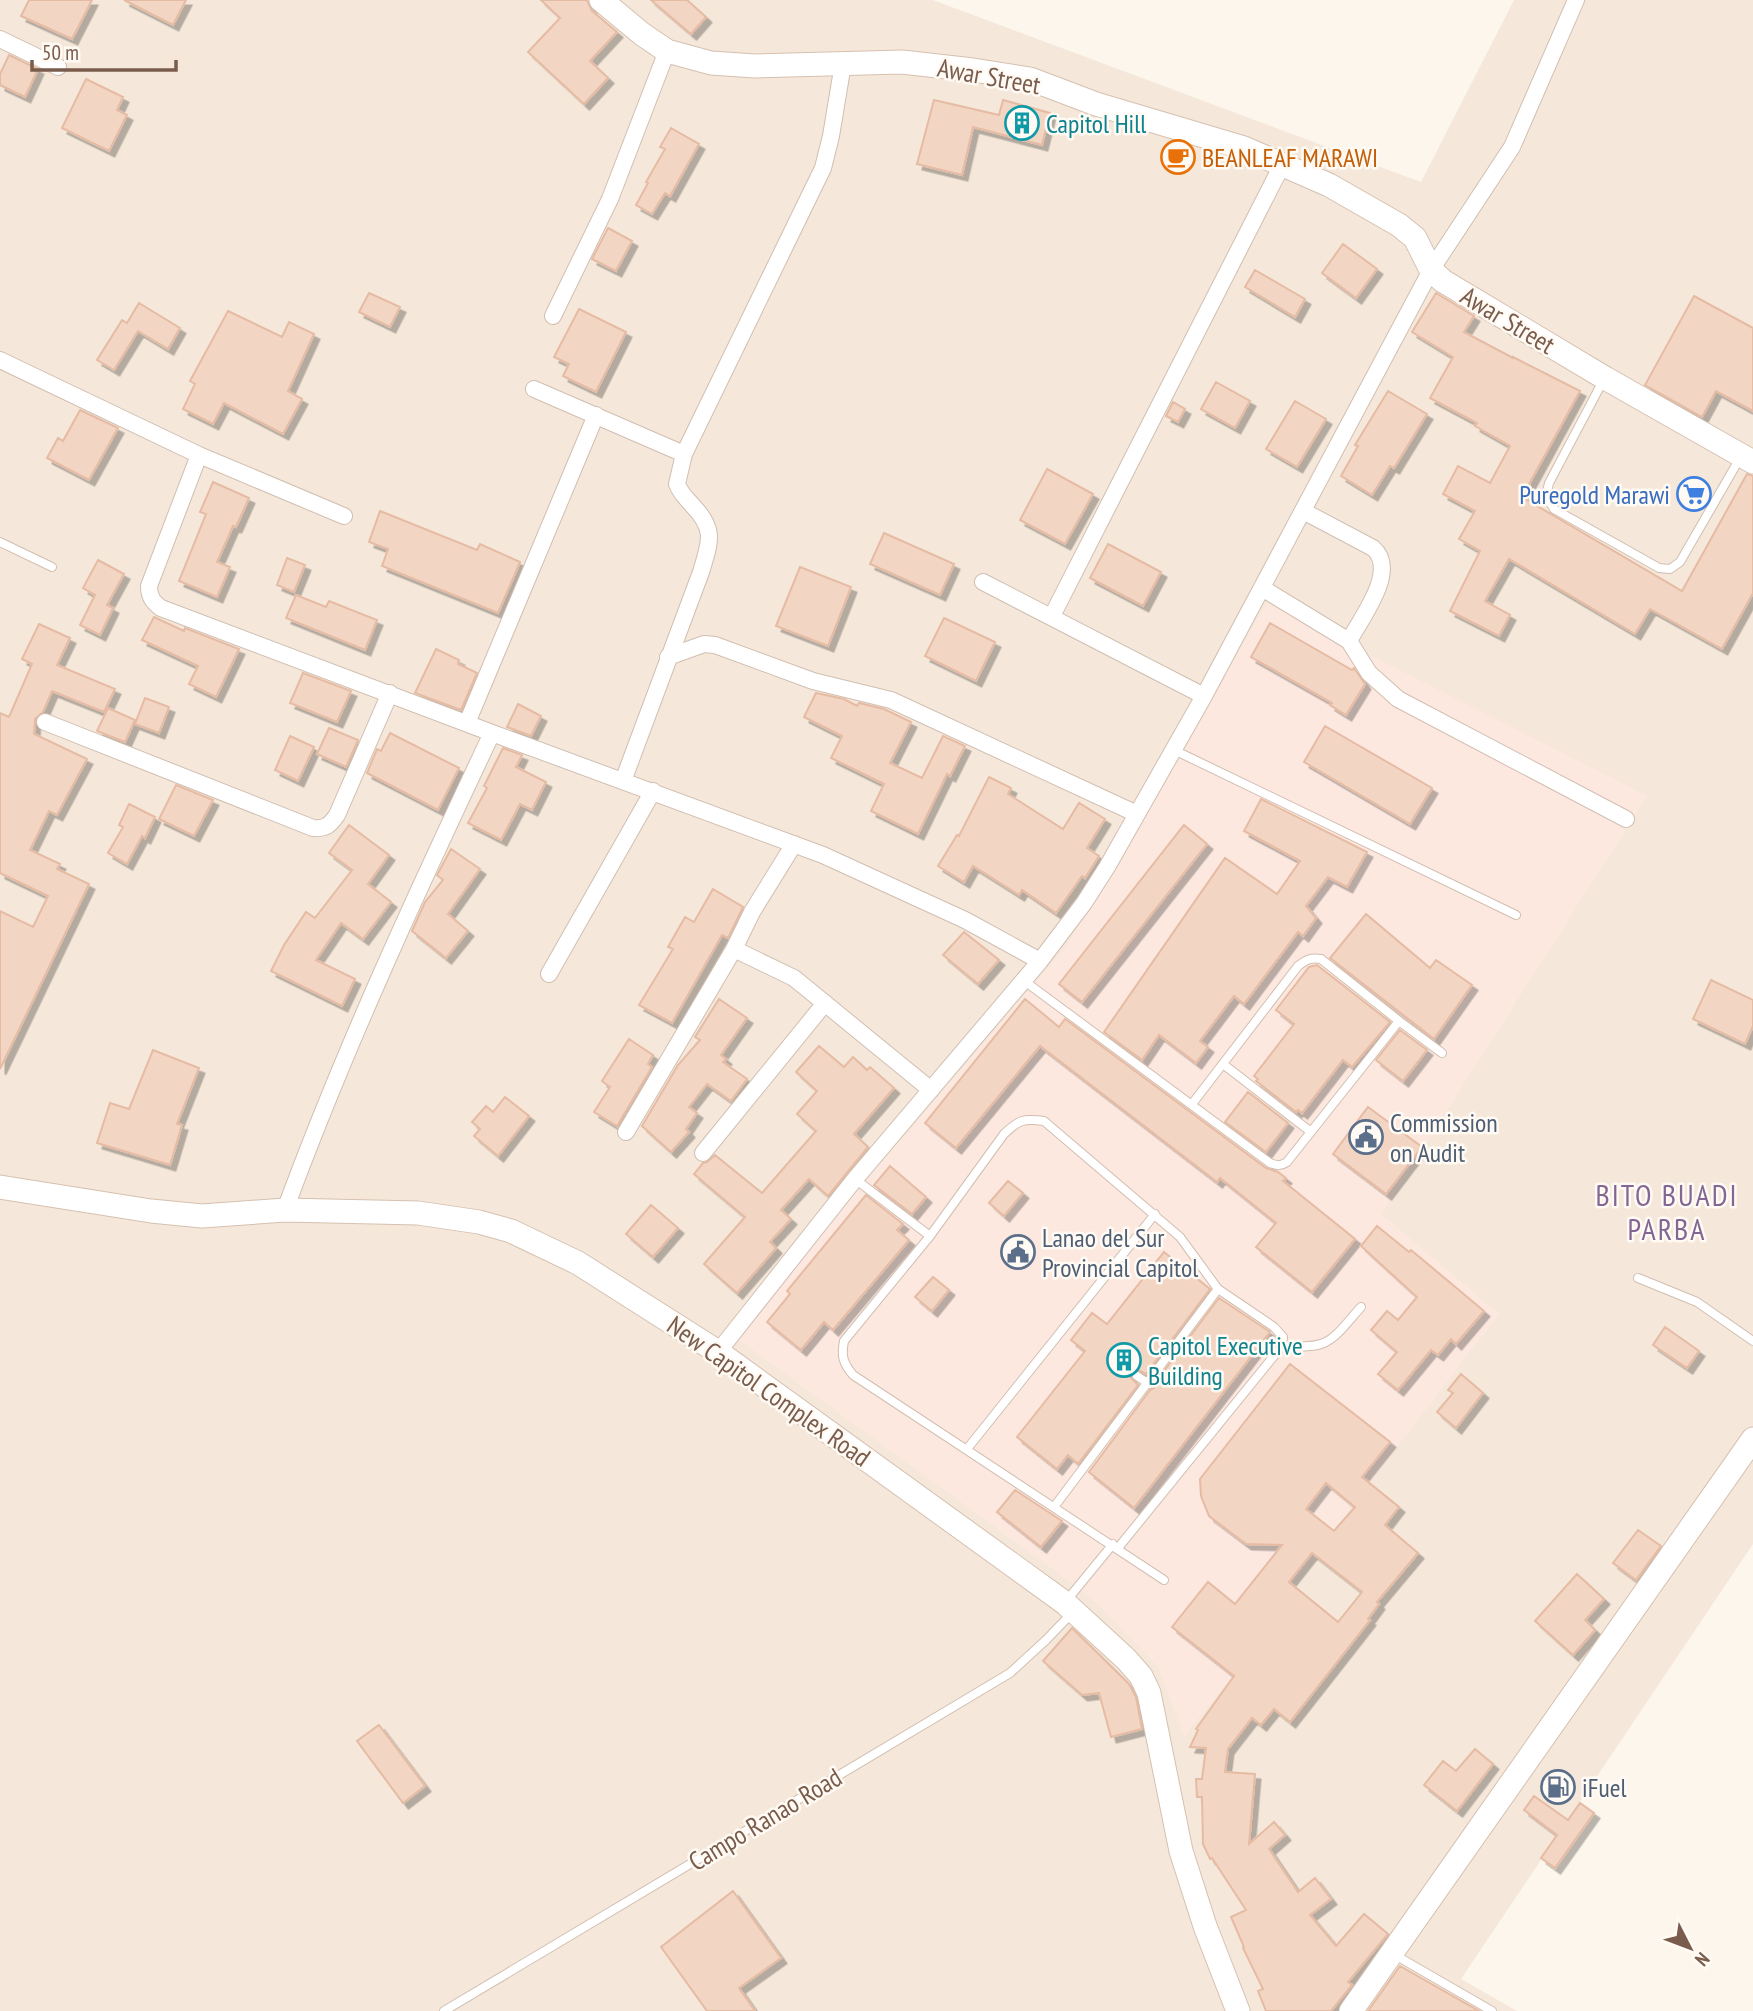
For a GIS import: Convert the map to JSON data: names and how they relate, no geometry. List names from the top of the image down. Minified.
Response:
{"streets":{"main road":["Awar Street","New Capitol Complex Road"],"lane":["Campo Ranao Road"]},"crossings":[["New Capitol Complex Road","Campo Ranao Road"]],"districts":["BITO BUADI PARBA"],"places":{"building":["Capitol Hill","Capitol Executive Building"],"cafe":["BEANLEAF MARAWI"],"supermarket":["Puregold Marawi"],"public building":["Commission on Audit","Lanao del Sur Provincial Capitol"],"fuel station":["iFuel"]},"scale_bar":"50 m","north":"bottom right"}
